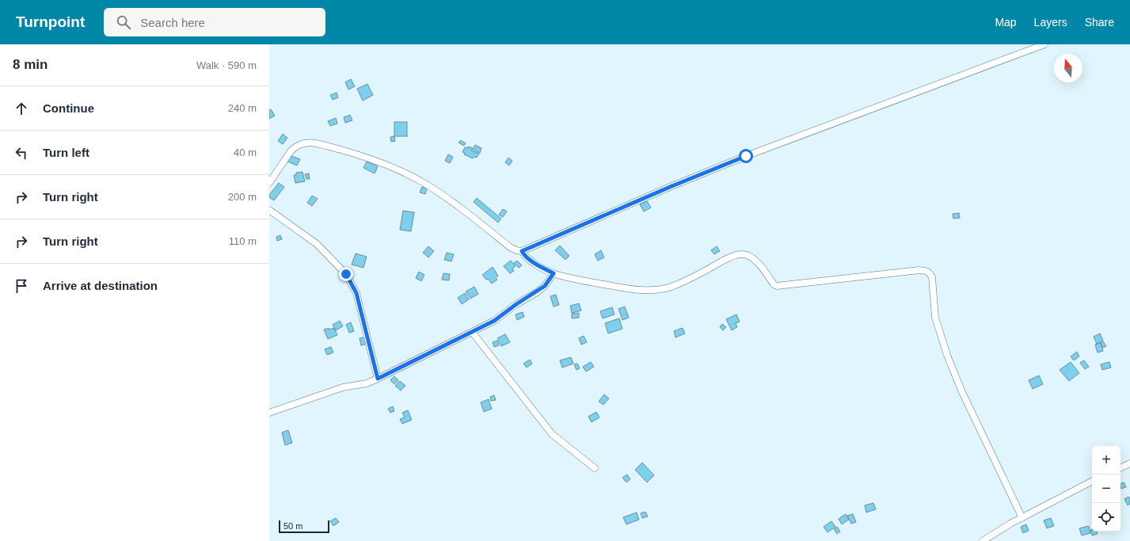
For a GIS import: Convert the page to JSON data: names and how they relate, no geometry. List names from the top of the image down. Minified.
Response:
{"scale_bar":"50 m","north":"top","page":{"header":"Turnpoint","search":"Search here","nav":["Map","Layers","Share"],"heading":["8 min","Walk · 590 m"],"list":[["Continue","240 m"],["Turn left","40 m"],["Turn right","200 m"],["Turn right","110 m"],"Arrive at destination"],"map_buttons":["+","−"],"scale":"50 m"}}
